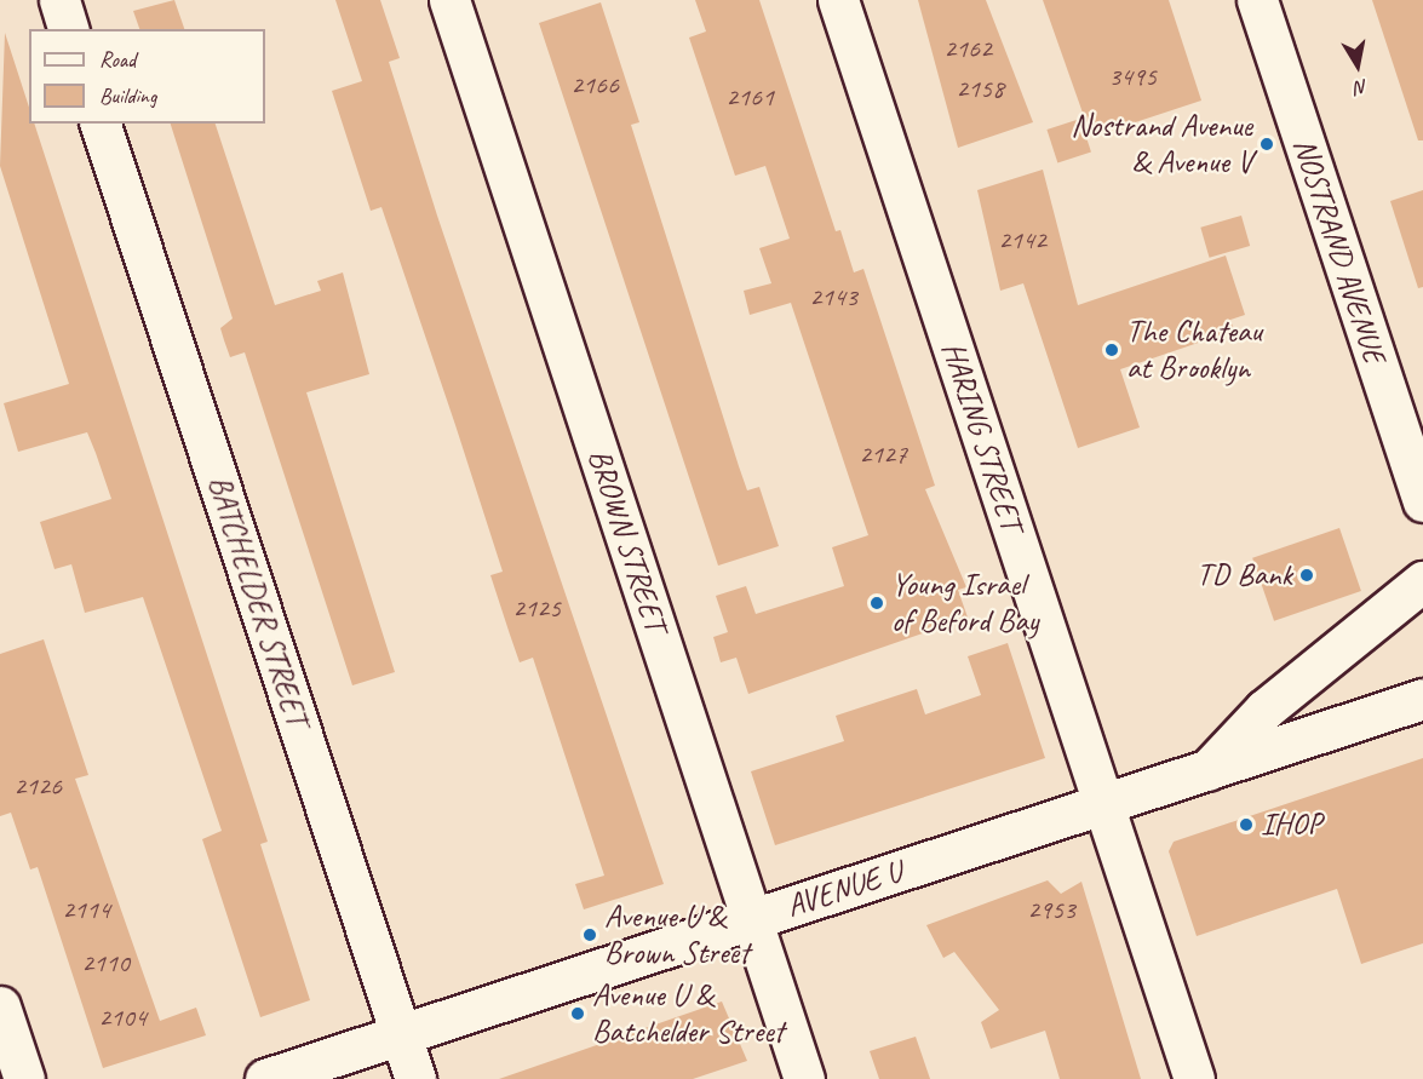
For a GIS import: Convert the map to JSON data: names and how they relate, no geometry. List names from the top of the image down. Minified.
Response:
{"streets":{"street":["NOSTRAND AVENUE","HARING STREET","BROWN STREET","BATCHELDER STREET","AVENUE U"]},"crossings":[["HARING STREET","AVENUE U"],["BROWN STREET","AVENUE U"],["BATCHELDER STREET","AVENUE U"]],"places":["Nostrand Avenue & Avenue V","The Chateau at Brooklyn","TD Bank","Young Israel of Beford Bay","IHOP","Avenue U & Brown Street","Avenue U & Batchelder Street"],"house_numbers":["2162","3495","2166","2158","2161","2142","2143","2127","2125","2126","2114","2953","2110","2104"],"legend":["Road","Building"],"north":"bottom"}
